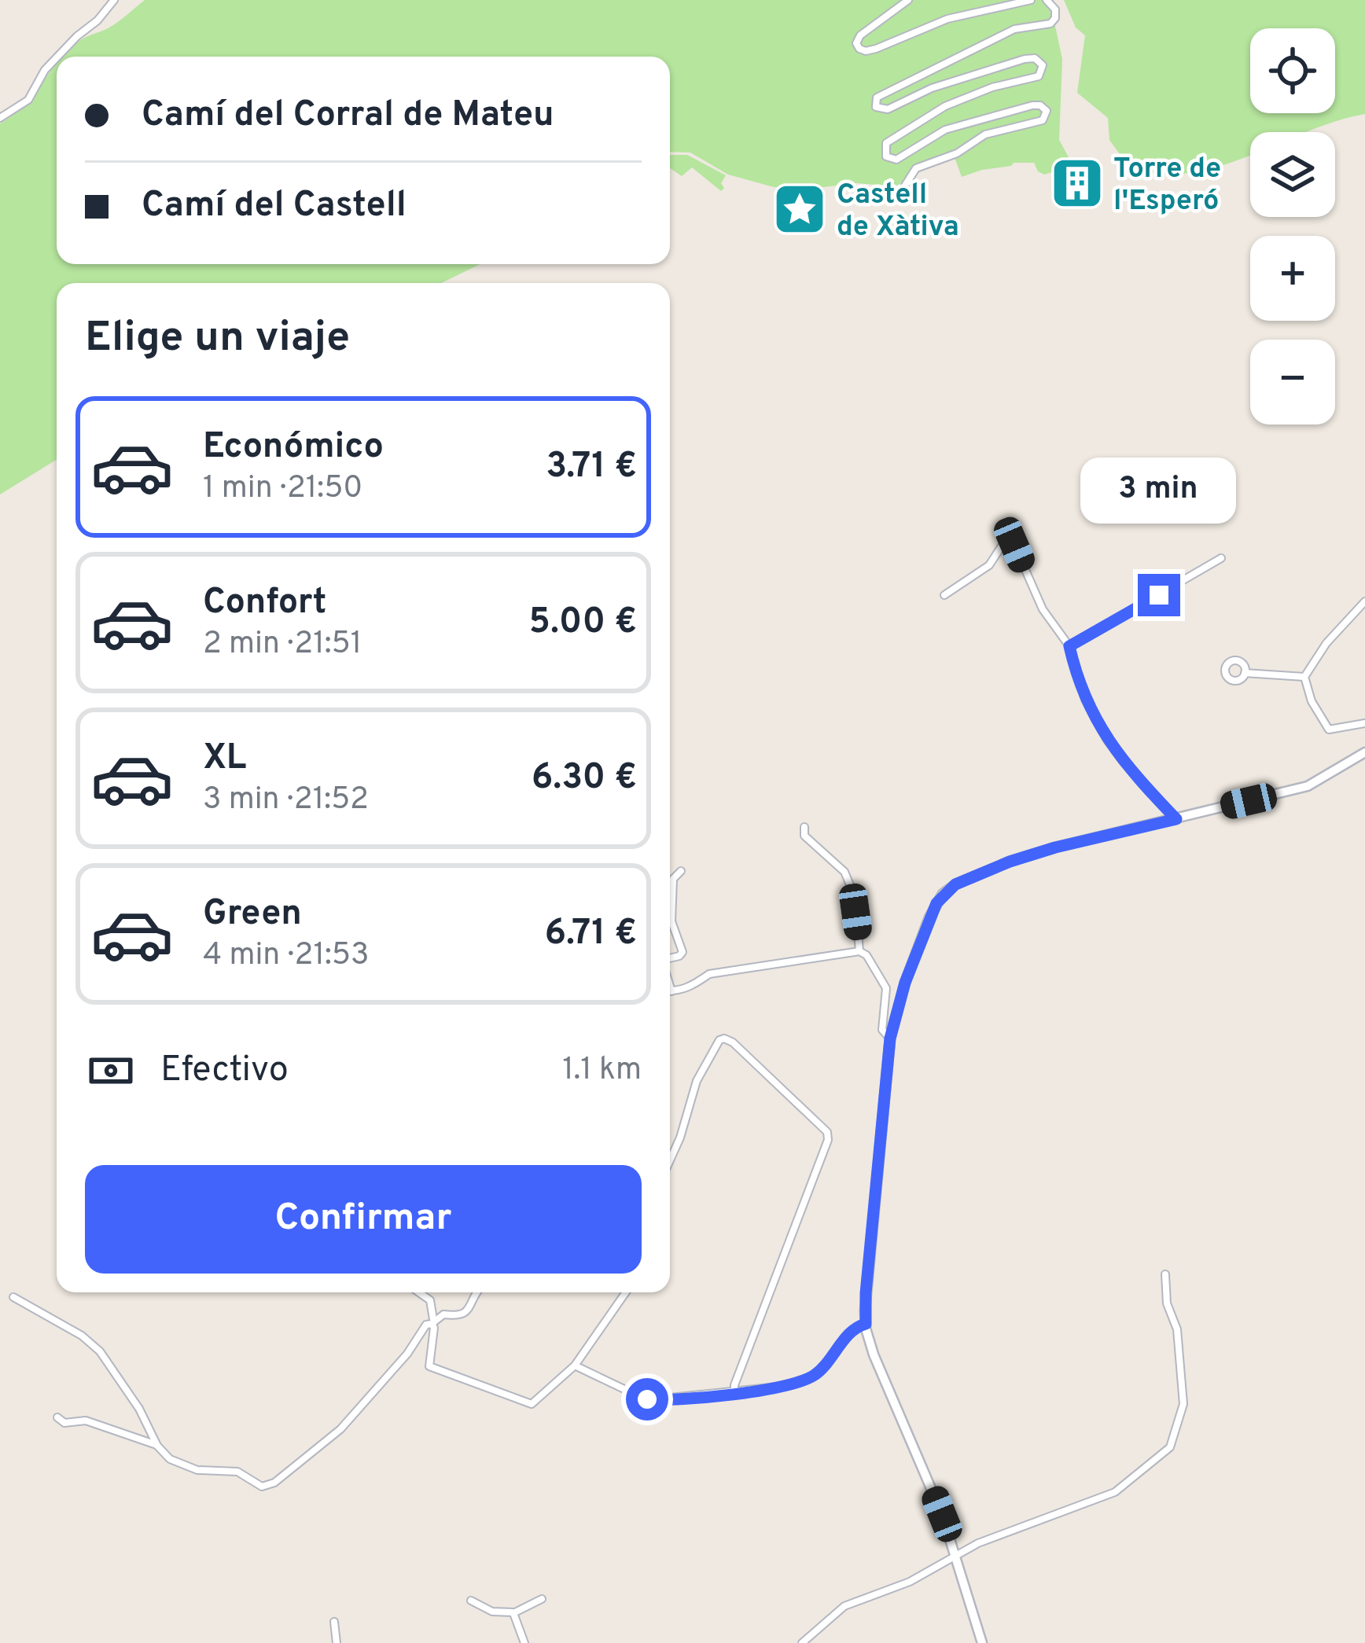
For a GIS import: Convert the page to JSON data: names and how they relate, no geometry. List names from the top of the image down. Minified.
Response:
{"places":{"building":["Torre de l'Esperó"],"place":["Castell de Xàtiva"]},"page":{"map_buttons":["+","−"],"banner":["Camí del Corral de Mateu","Camí del Castell"],"heading":"Elige un viaje","list":[{"name":"Económico","note":"1 min · 21:50","value":"3.71 €"},{"name":"Confort","note":"2 min · 21:51","value":"5.00 €"},{"name":"XL","note":"3 min · 21:52","value":"6.30 €"},{"name":"Green","note":"4 min · 21:53","value":"6.71 €"}],"bubble":"3 min","pay":["Efectivo","1.1 km"],"buttons":"Confirmar"}}
